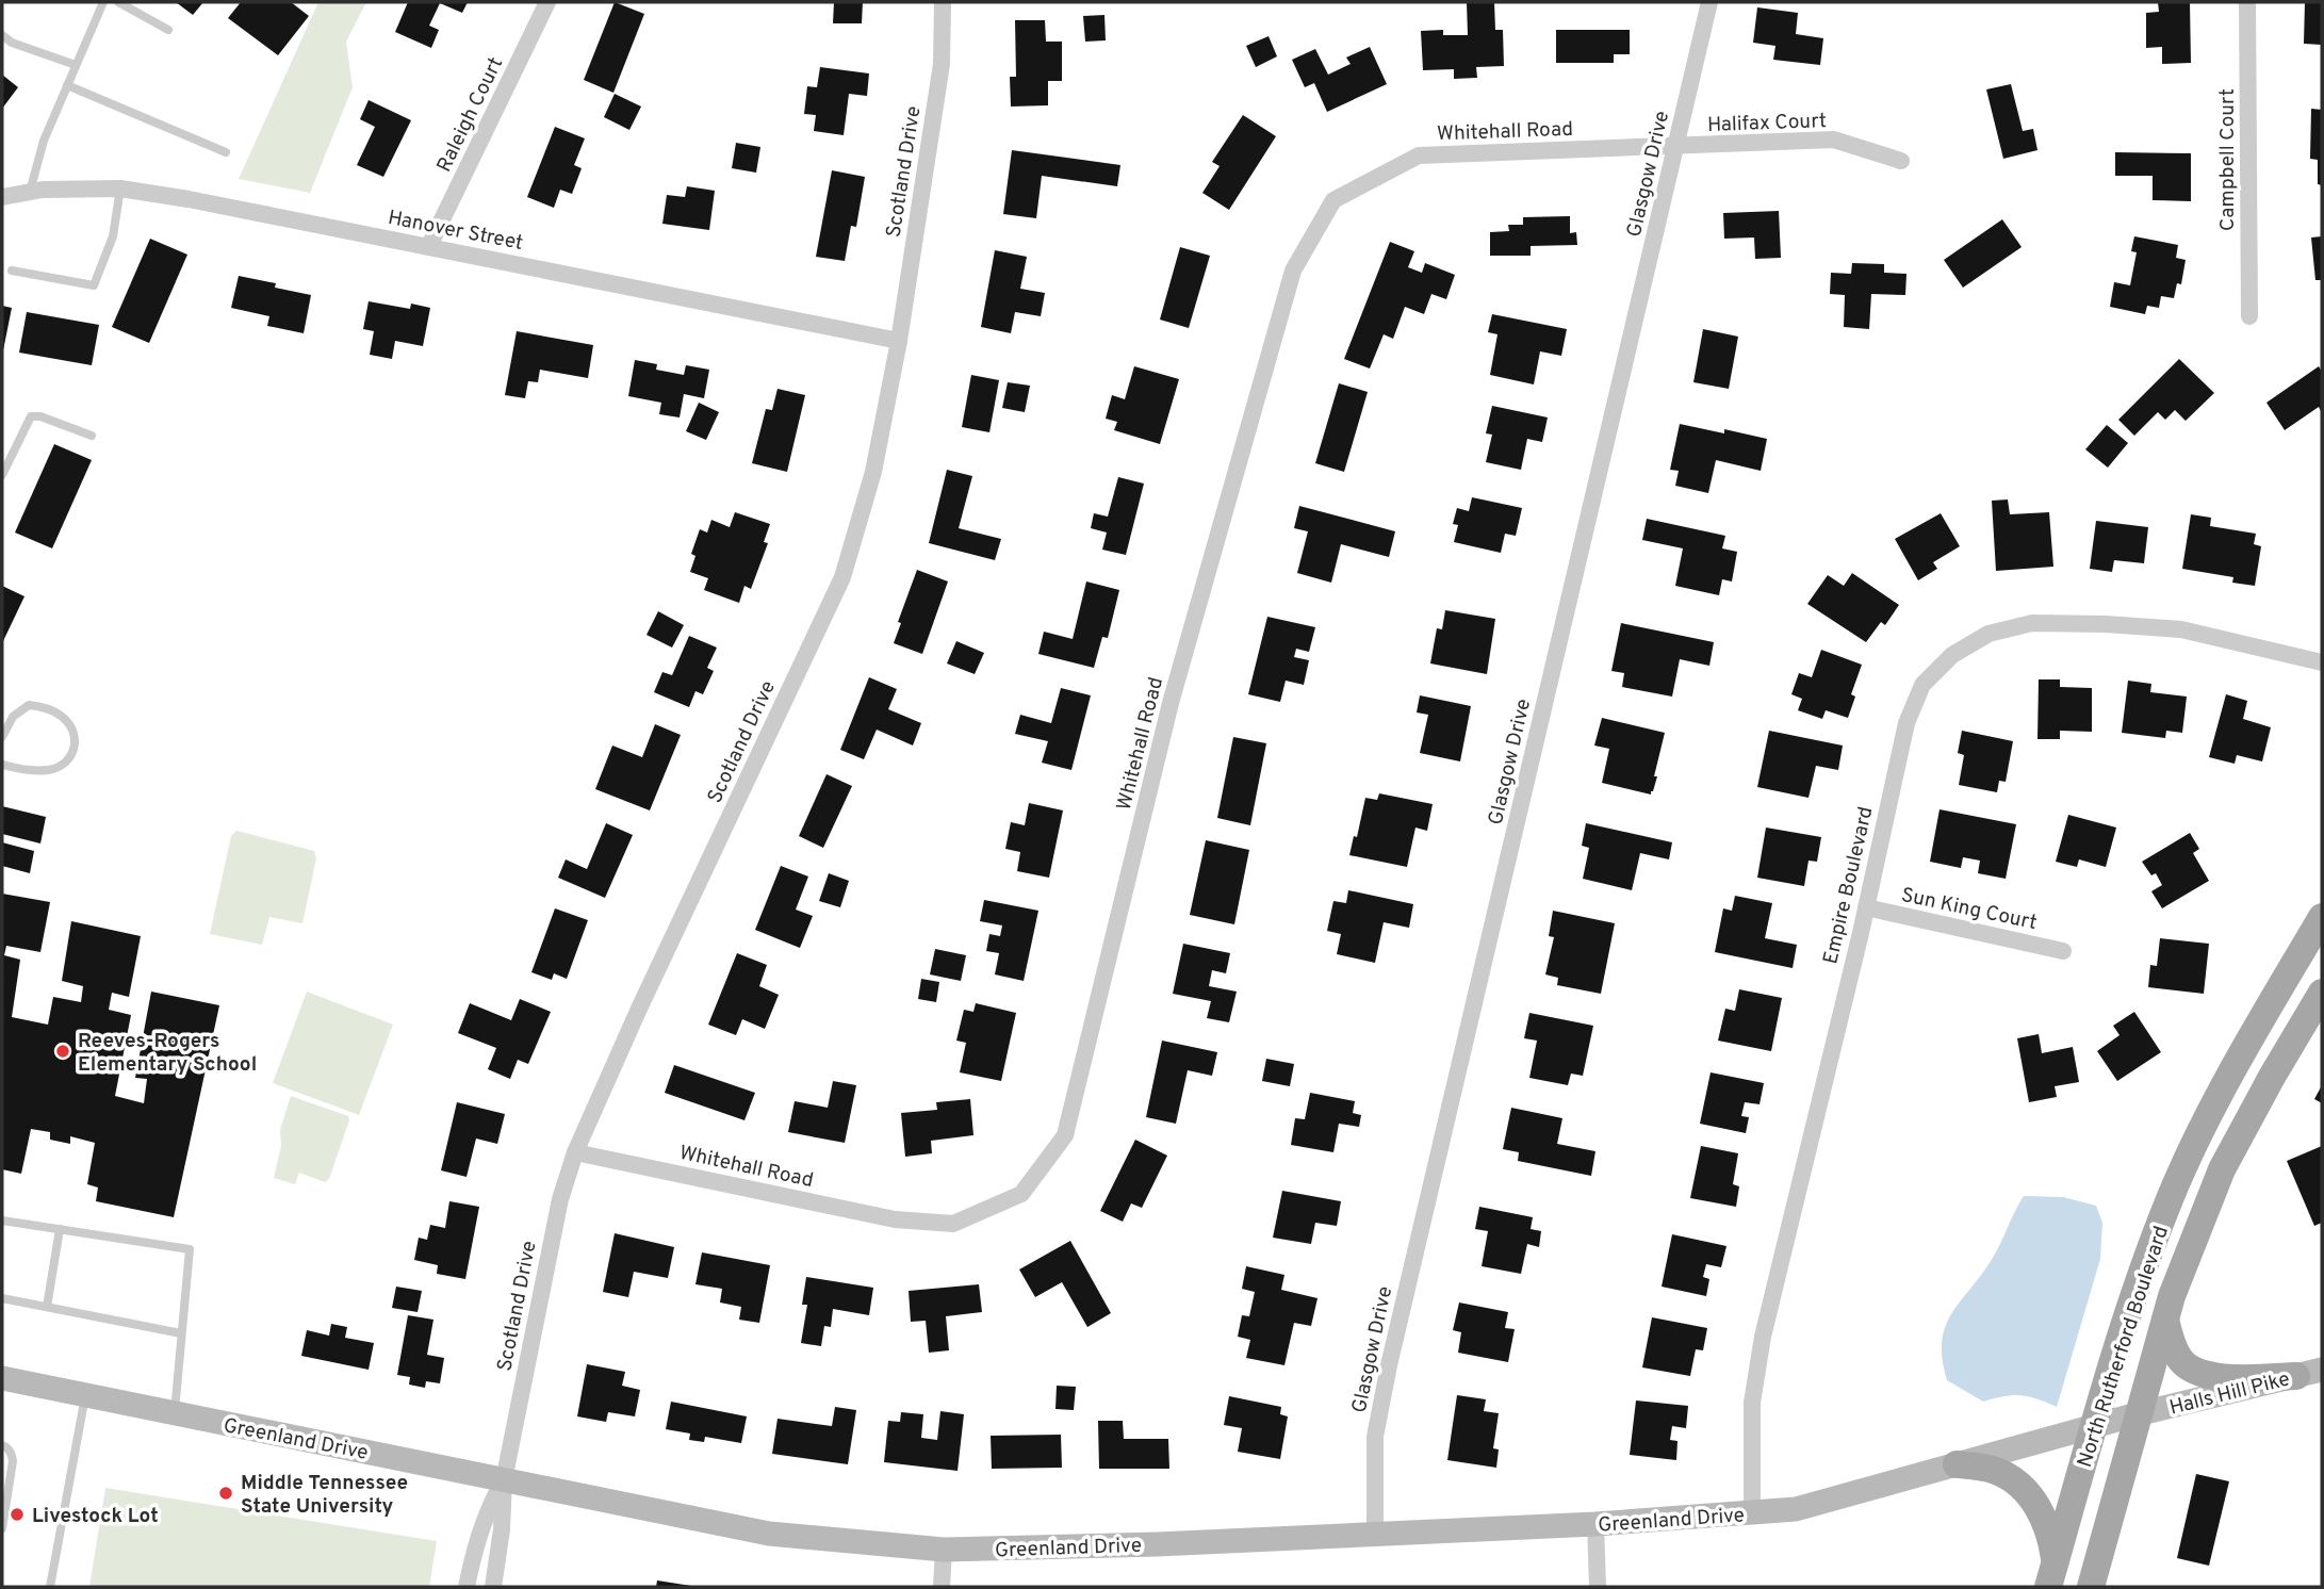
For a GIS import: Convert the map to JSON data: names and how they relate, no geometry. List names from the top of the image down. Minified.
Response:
{"streets":{"main road":["North Rutherford Boulevard"],"street":["Raleigh Court","Halifax Court","Whitehall Road","Campbell Court","Scotland Drive","Glasgow Drive","Hanover Street","Empire Boulevard","Sun King Court","Halls Hill Pike","Greenland Drive"]},"crossings":[["Raleigh Court","Hanover Street"],["Halifax Court","Whitehall Road"],["Halifax Court","Glasgow Drive"],["Whitehall Road","Scotland Drive"],["Whitehall Road","Glasgow Drive"],["Scotland Drive","Hanover Street"],["Scotland Drive","Greenland Drive"],["Glasgow Drive","Greenland Drive"],["Empire Boulevard","Sun King Court"],["Empire Boulevard","Greenland Drive"],["North Rutherford Boulevard","Halls Hill Pike"],["North Rutherford Boulevard","Greenland Drive"],["Halls Hill Pike","Greenland Drive"]],"places":["Reeves-Rogers Elementary School","Middle Tennessee State University","Livestock Lot"]}
